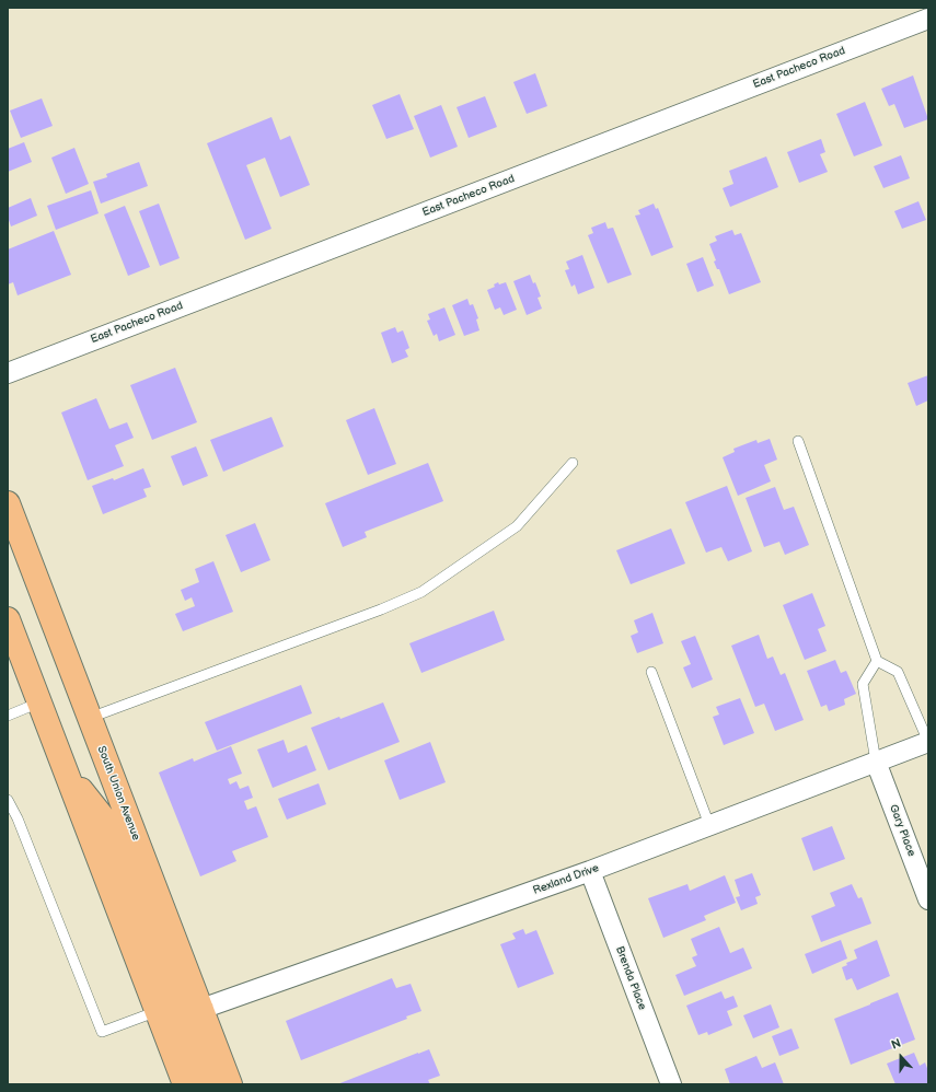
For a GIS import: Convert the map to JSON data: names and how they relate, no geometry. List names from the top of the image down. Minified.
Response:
{"streets":{"main road":["South Union Avenue"],"street":["East Pacheco Road","Gary Place","Rexland Drive","Brenda Place"]},"crossings":[["South Union Avenue","Rexland Drive"],["Gary Place","Rexland Drive"],["Rexland Drive","Brenda Place"]],"north":"top"}
